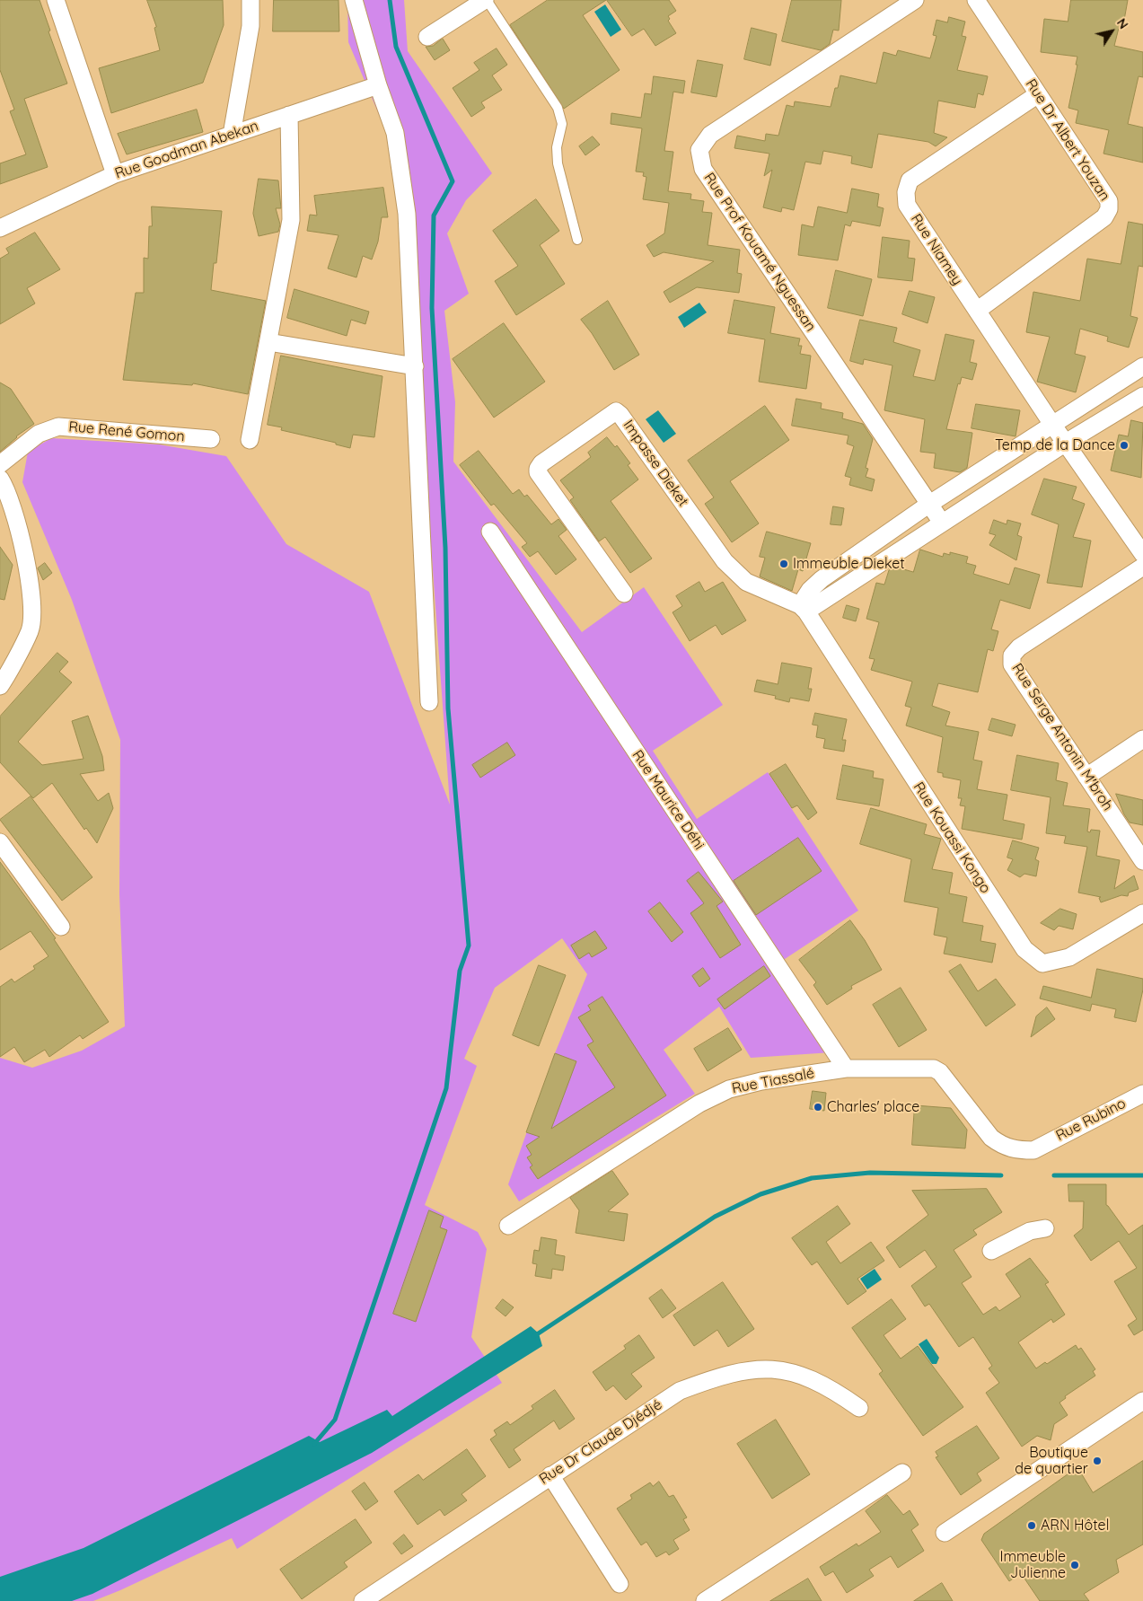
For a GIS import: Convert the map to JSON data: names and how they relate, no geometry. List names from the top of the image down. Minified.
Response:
{"streets":{"street":["Rue Dr Albert Youzan","Rue Goodman Abekan","Rue Niamey","Rue Prof Kouamé Nguessan","Rue René Gomon","Impasse Dieket","Rue Serge Antonin M'broh","Rue Maurice Déhi","Rue Kouassi Kongo","Rue Tiassalé","Rue Rubino","Rue Dr Claude Djédjé"]},"crossings":[["Rue Dr Albert Youzan","Rue Niamey"],["Impasse Dieket","Rue Kouassi Kongo"],["Rue Maurice Déhi","Rue Tiassalé"],["Rue Tiassalé","Rue Rubino"]],"places":["Temp de la Dance","Immeuble Dieket","Charles' place","Boutique de quartier","ARN Hôtel","Immeuble Julienne"],"north":"top right"}
